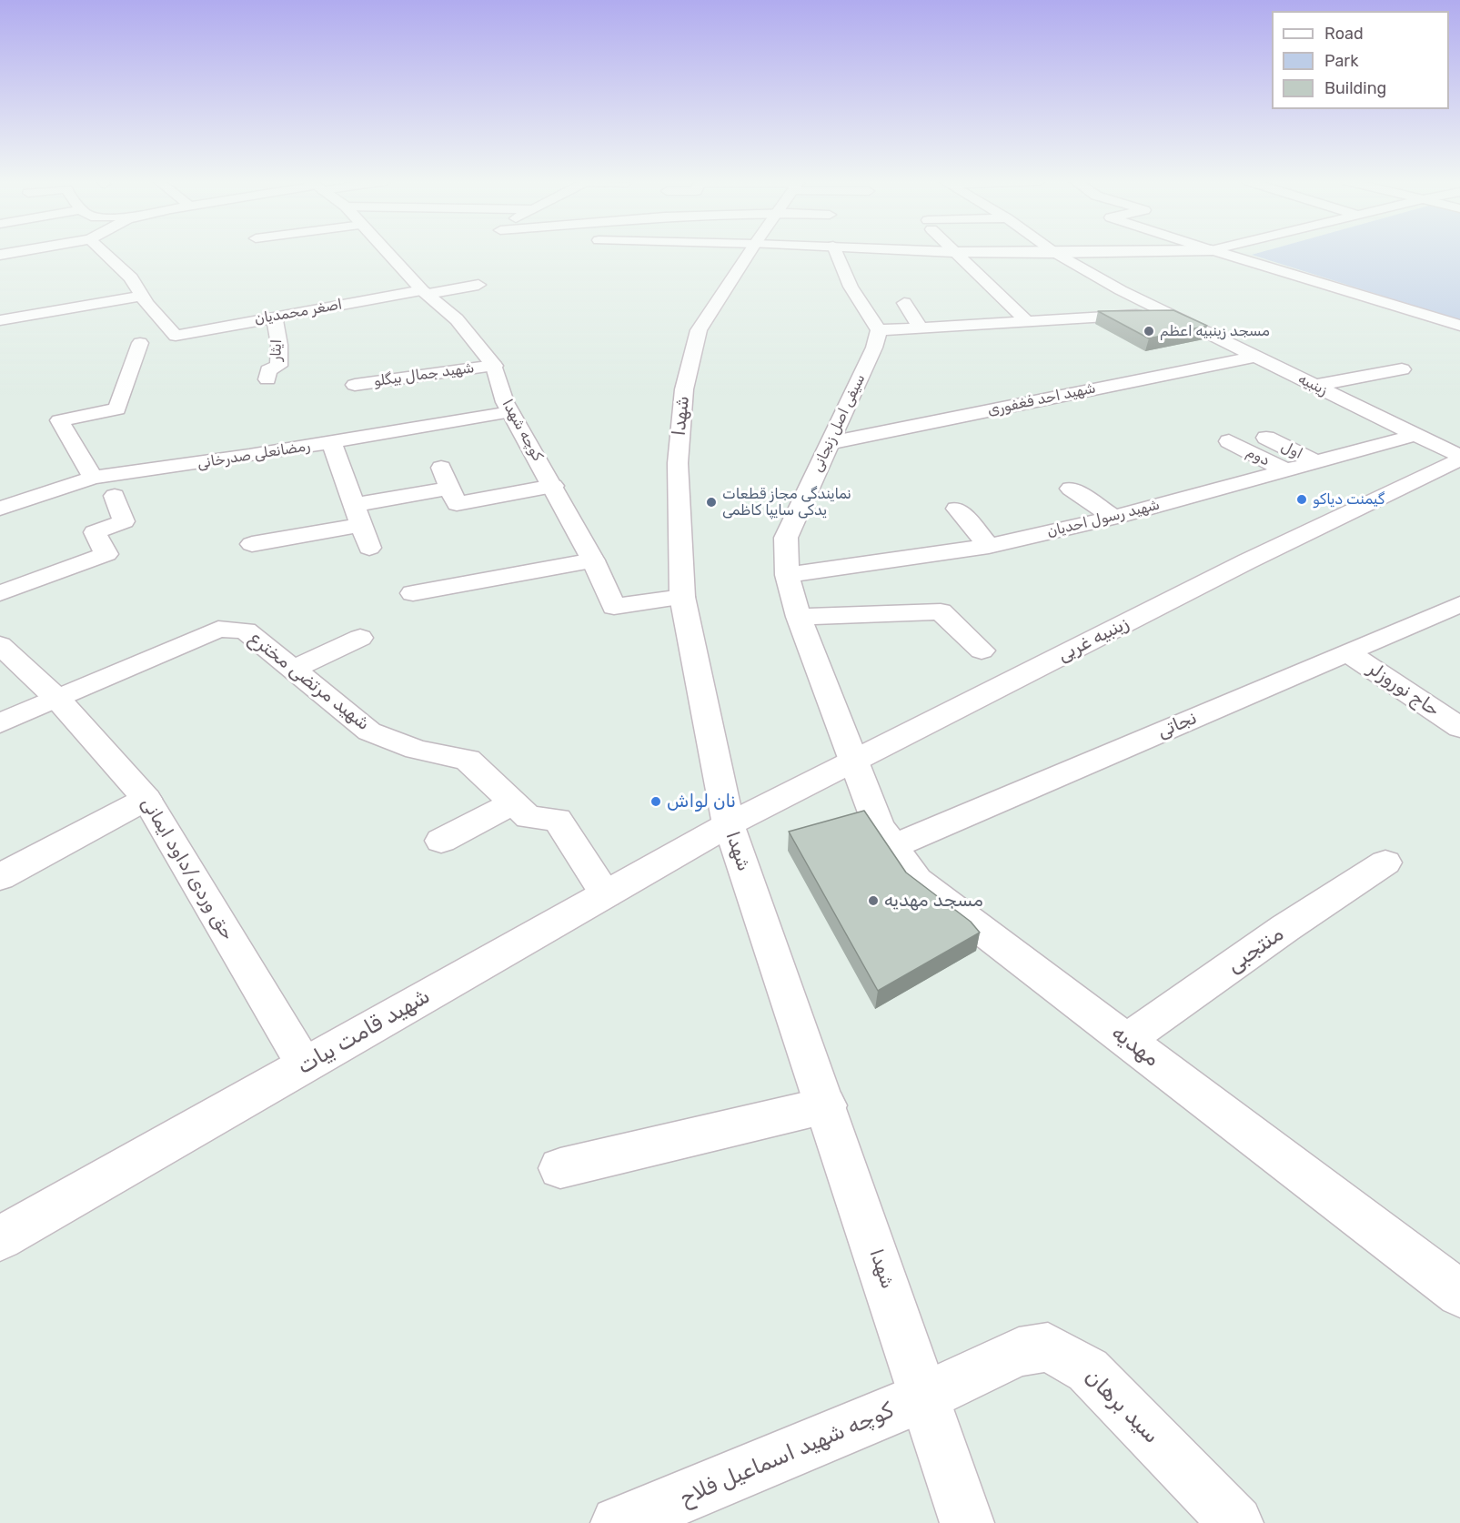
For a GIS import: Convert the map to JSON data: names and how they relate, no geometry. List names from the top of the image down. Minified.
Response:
{"streets":{"street":["اصغر محمدیان","ایثار","شهید جمال بیگلو","زینبیه","شهید احد فغفوری","شهدا","سیفی اصل زنجانی","کوچه شهدا","اول","رمضانعلی صدرخانی","دوم","شهید رسول احدیان","زینبیه غربی","شهید مرتضی مخترع","حاج نوروزلر","نجاتی","حق وردی/داود ایمانی","منتجبی","شهید قامت بیات","مهدیه","سید برهان","کوچه شهید اسماعیل فلاح"]},"crossings":[["اصغر محمدیان","ایثار"],["اصغر محمدیان","کوچه شهدا"],["شهید جمال بیگلو","کوچه شهدا"],["زینبیه","شهید احد فغفوری"],["زینبیه","سیفی اصل زنجانی"],["زینبیه","شهید رسول احدیان"],["زینبیه","زینبیه غربی"],["شهید احد فغفوری","سیفی اصل زنجانی"],["شهدا","کوچه شهدا"],["شهدا","زینبیه غربی"],["شهدا","شهید قامت بیات"],["شهدا","سید برهان"],["شهدا","کوچه شهید اسماعیل فلاح"],["سیفی اصل زنجانی","شهید رسول احدیان"],["سیفی اصل زنجانی","زینبیه غربی"],["سیفی اصل زنجانی","مهدیه"],["کوچه شهدا","رمضانعلی صدرخانی"],["اول","شهید رسول احدیان"],["دوم","شهید رسول احدیان"],["زینبیه غربی","شهید قامت بیات"],["زینبیه غربی","مهدیه"],["شهید مرتضی مخترع","حق وردی/داود ایمانی"],["شهید مرتضی مخترع","شهید قامت بیات"],["حاج نوروزلر","نجاتی"],["نجاتی","مهدیه"],["حق وردی/داود ایمانی","شهید قامت بیات"],["منتجبی","مهدیه"],["سید برهان","کوچه شهید اسماعیل فلاح"]],"places":["مسجد زینبیه اعظم","گیمنت دیاکو","نمایندگی مجاز قطعات یدکی سایپا کاظمی","نان لواش","مسجد مهدیه"],"legend":["Road","Park","Building"]}
